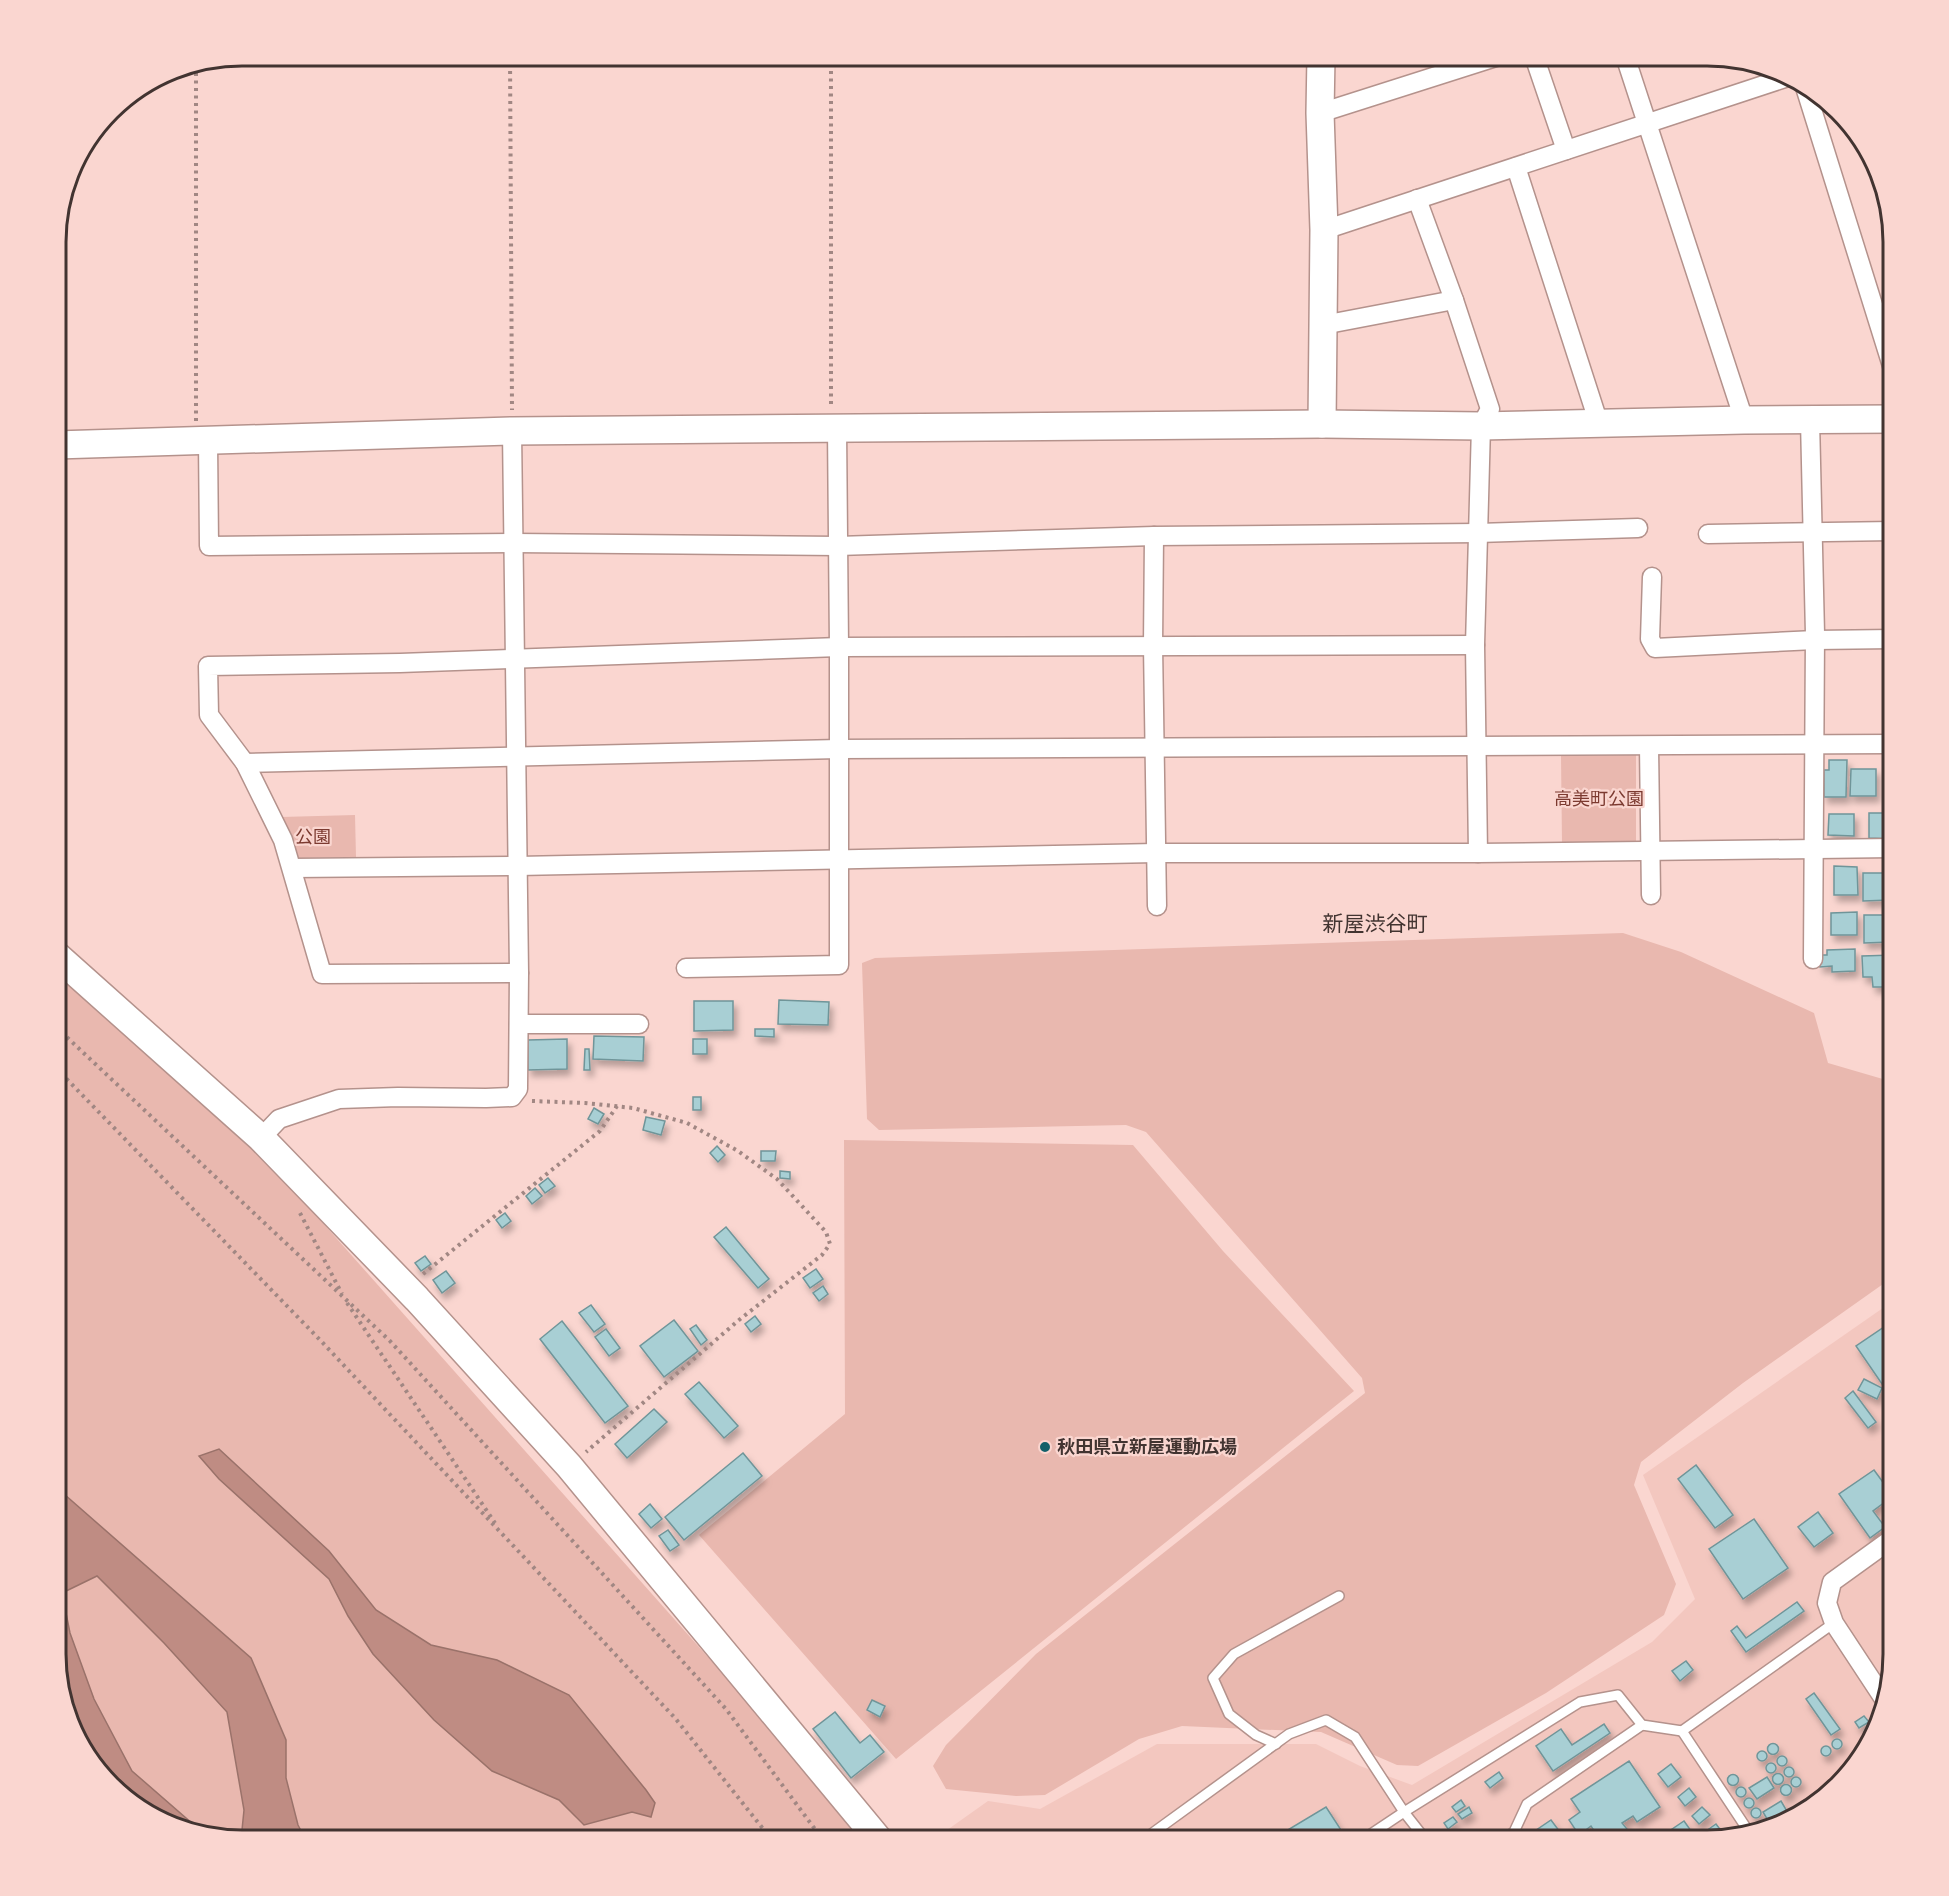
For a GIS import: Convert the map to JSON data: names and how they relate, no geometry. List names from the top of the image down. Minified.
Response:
{"districts":["新屋渋谷町"],"parks":["高美町公園","公園"],"places":["秋田県立新屋運動広場"]}
